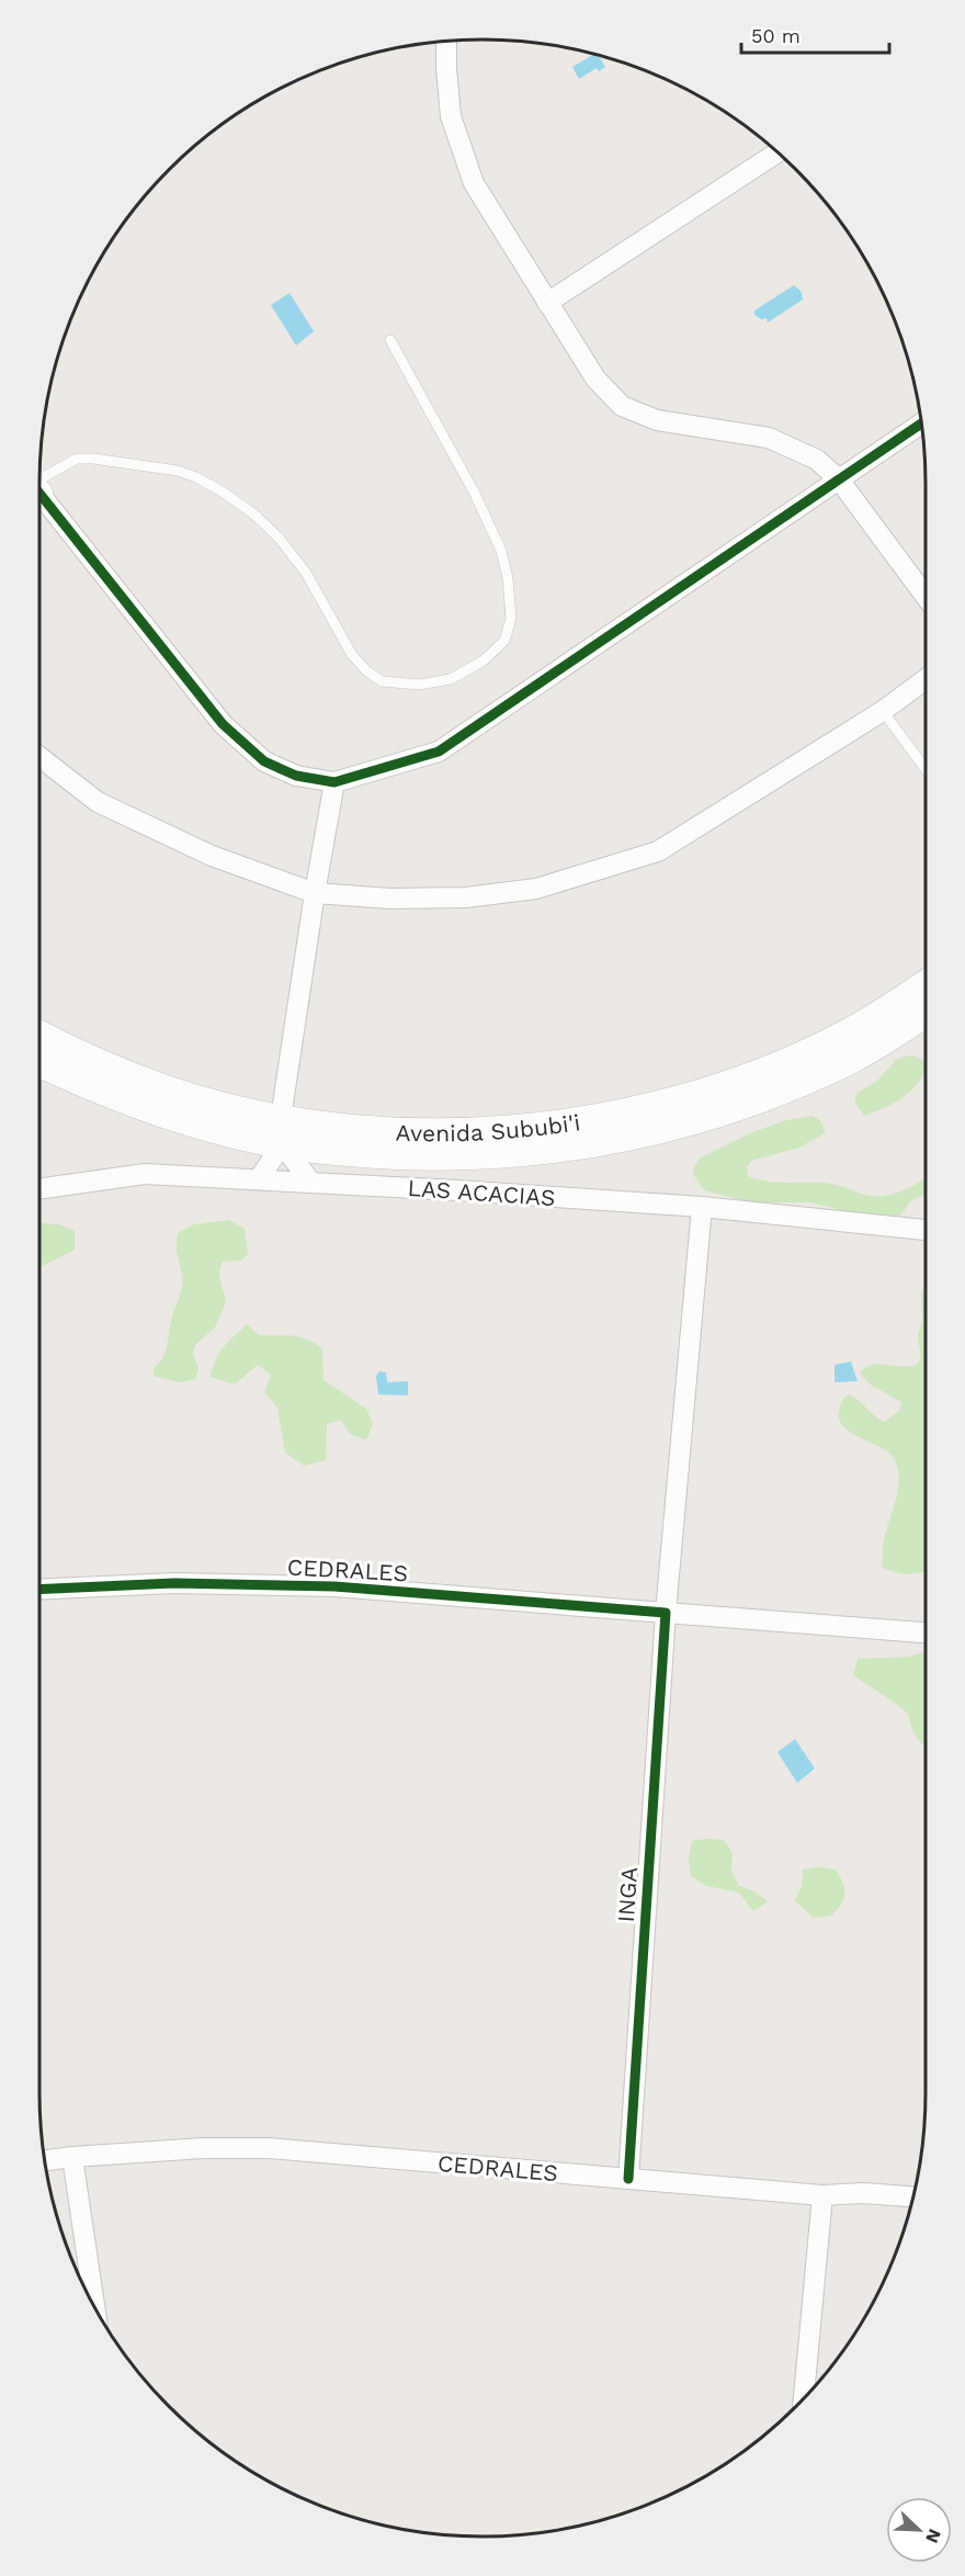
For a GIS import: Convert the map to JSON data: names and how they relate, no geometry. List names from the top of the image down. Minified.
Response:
{"streets":{"street":["Avenida Sububi'i","LAS ACACIAS","CEDRALES","INGA"]},"crossings":[["CEDRALES","INGA"]],"scale_bar":"50 m","north":"bottom right"}
